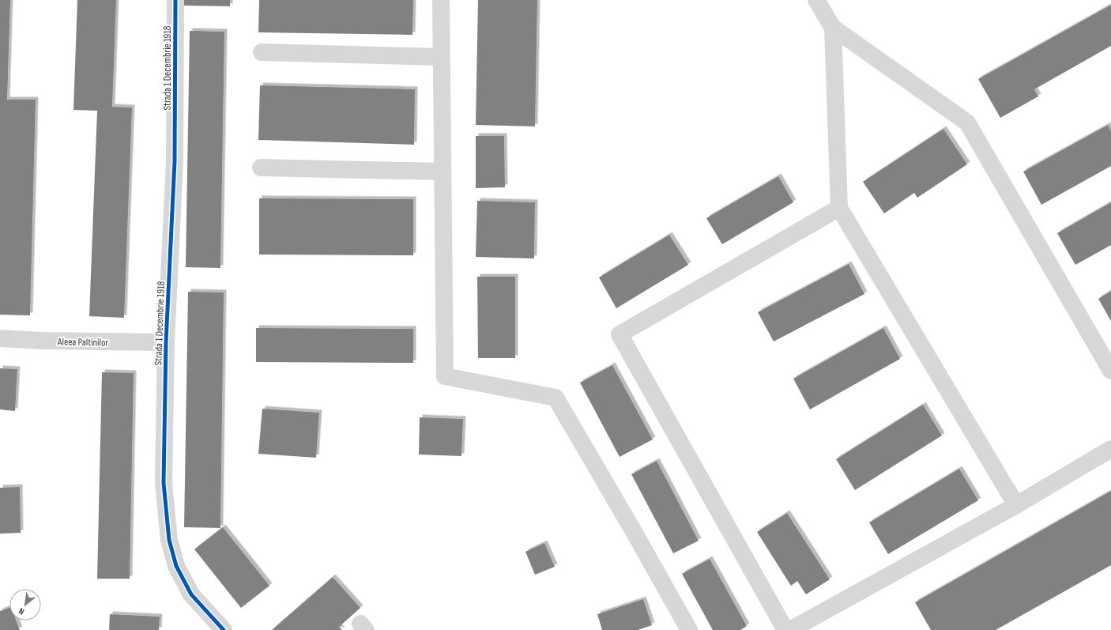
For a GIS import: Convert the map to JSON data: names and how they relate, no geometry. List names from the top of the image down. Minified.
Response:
{"streets":{"street":["Strada 1 Decembrie 1918","Aleea Paltinilor"]},"crossings":[["Strada 1 Decembrie 1918","Aleea Paltinilor"]],"north":"bottom left"}
